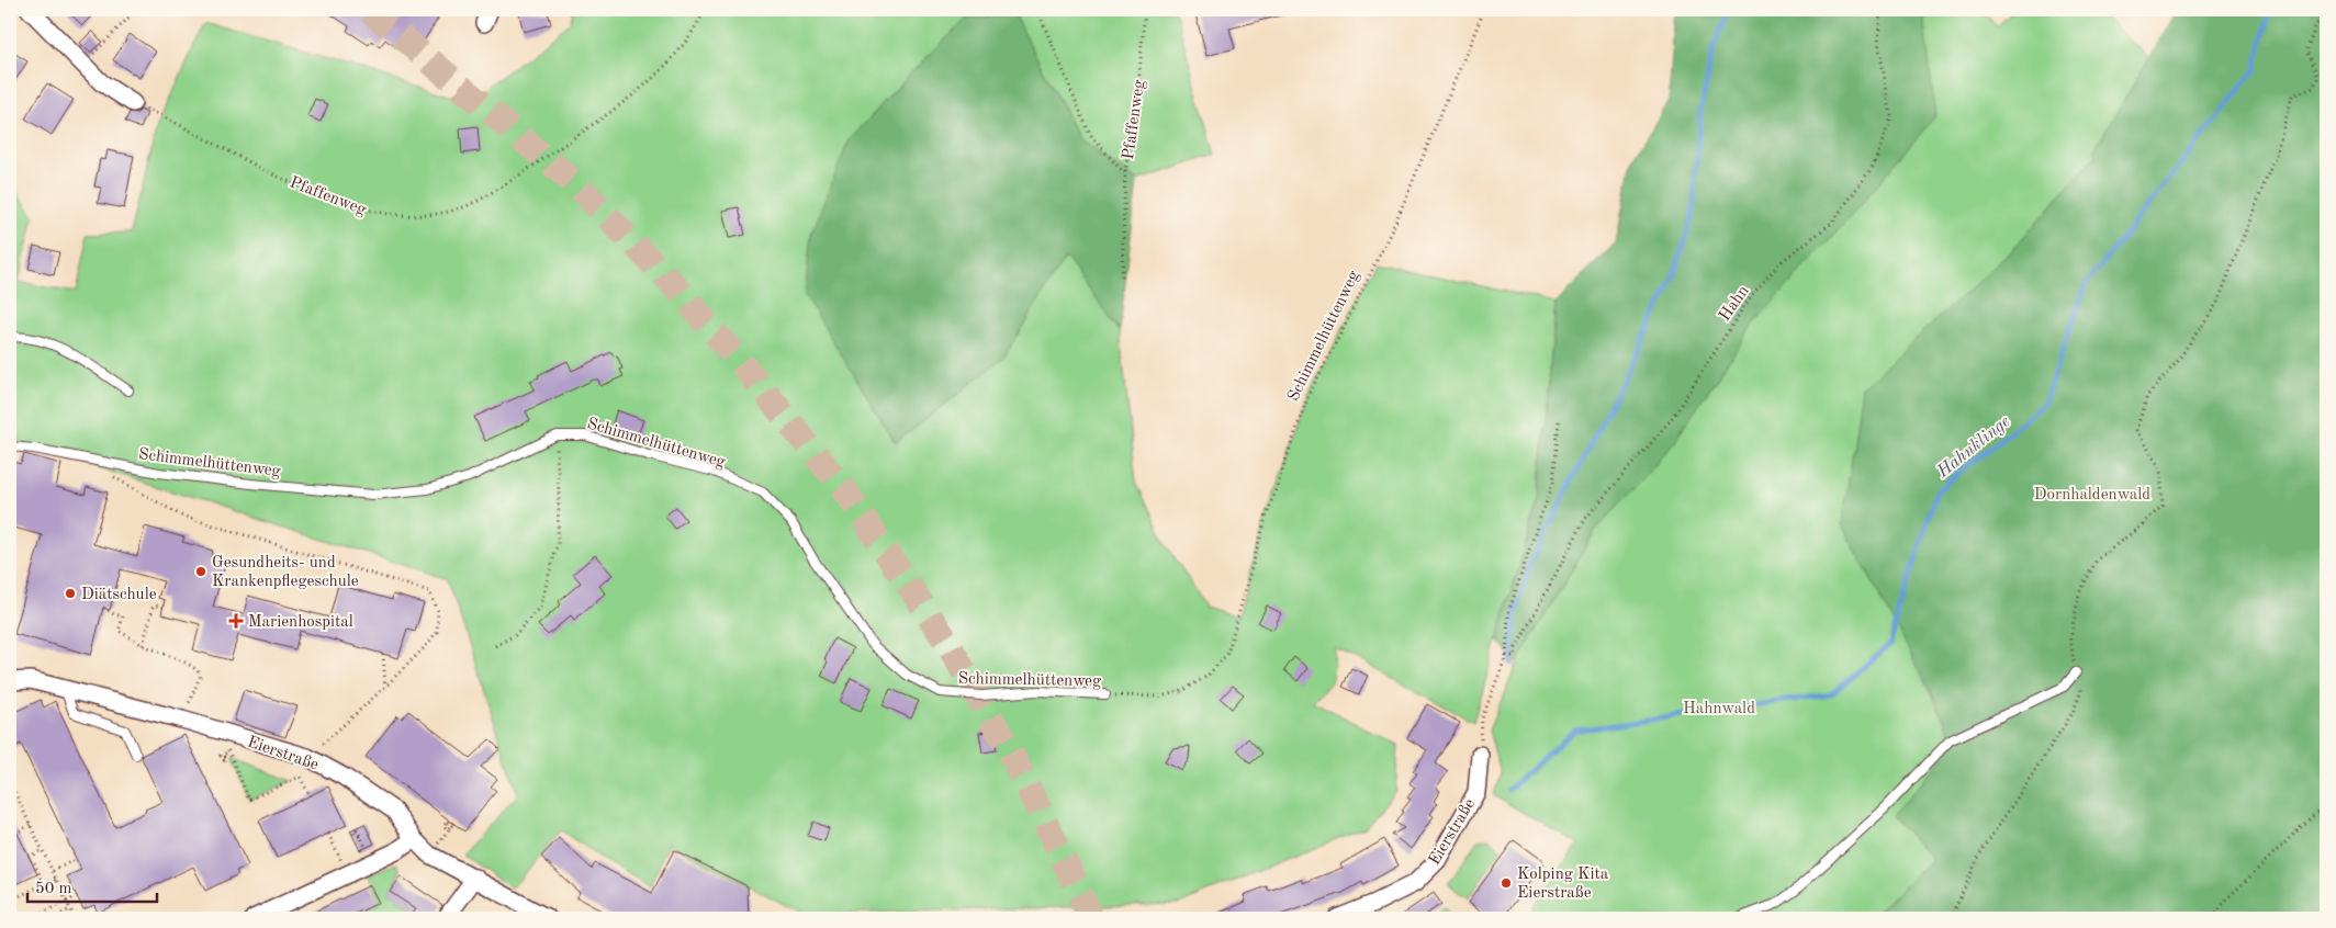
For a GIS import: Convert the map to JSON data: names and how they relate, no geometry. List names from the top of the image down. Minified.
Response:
{"streets":{"street":["Eierstraße"],"lane":["Schimmelhüttenweg"],"path":["Pfaffenweg","Hahn"]},"water":["Hahnklinge"],"parks":["Dornhaldenwald","Hahnwald"],"places":{"other":["Gesundheits- und Krankenpflegeschule","Diätschule","Kolping Kita Eierstraße"],"health":["Marienhospital"]},"scale_bar":"50 m"}
